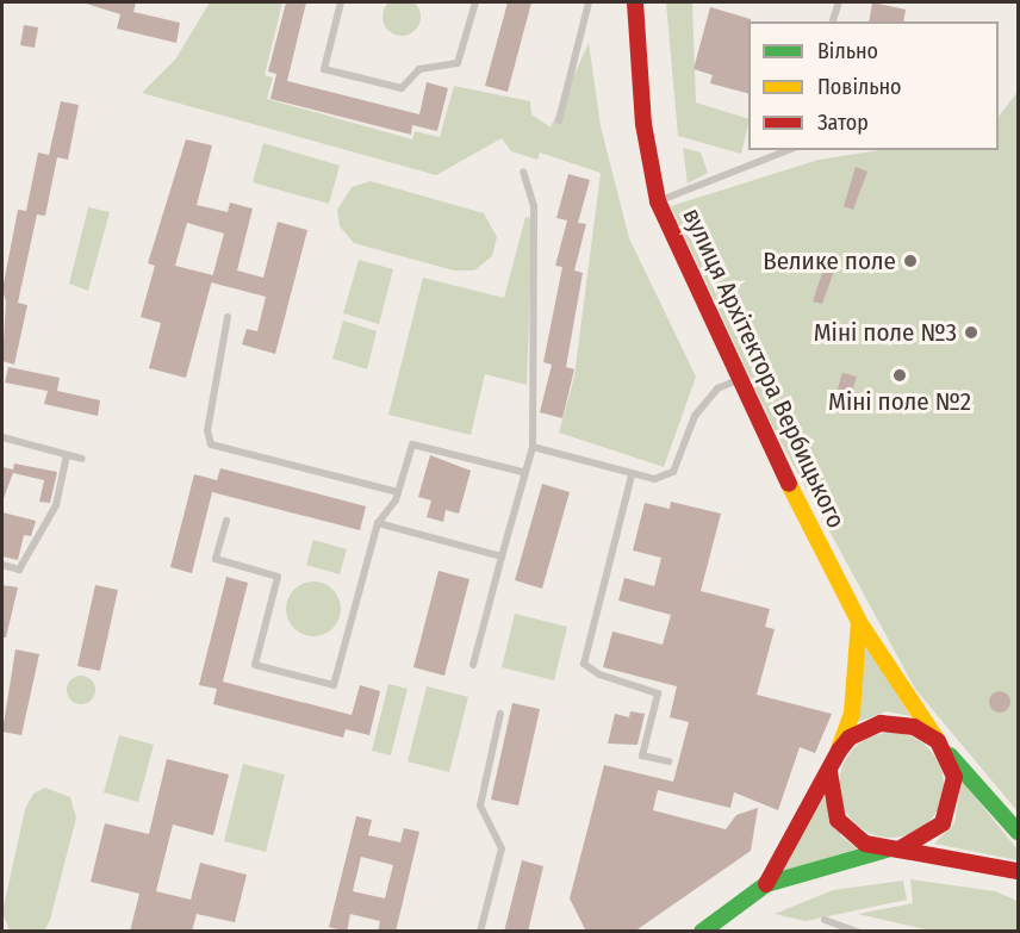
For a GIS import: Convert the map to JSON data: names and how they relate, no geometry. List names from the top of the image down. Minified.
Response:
{"streets":{"street":["вулиця Архітектора Вербицького"]},"places":["Велике поле","Міні поле №3","Міні поле №2"],"legend":["Вільно","Повільно","Затор"]}
